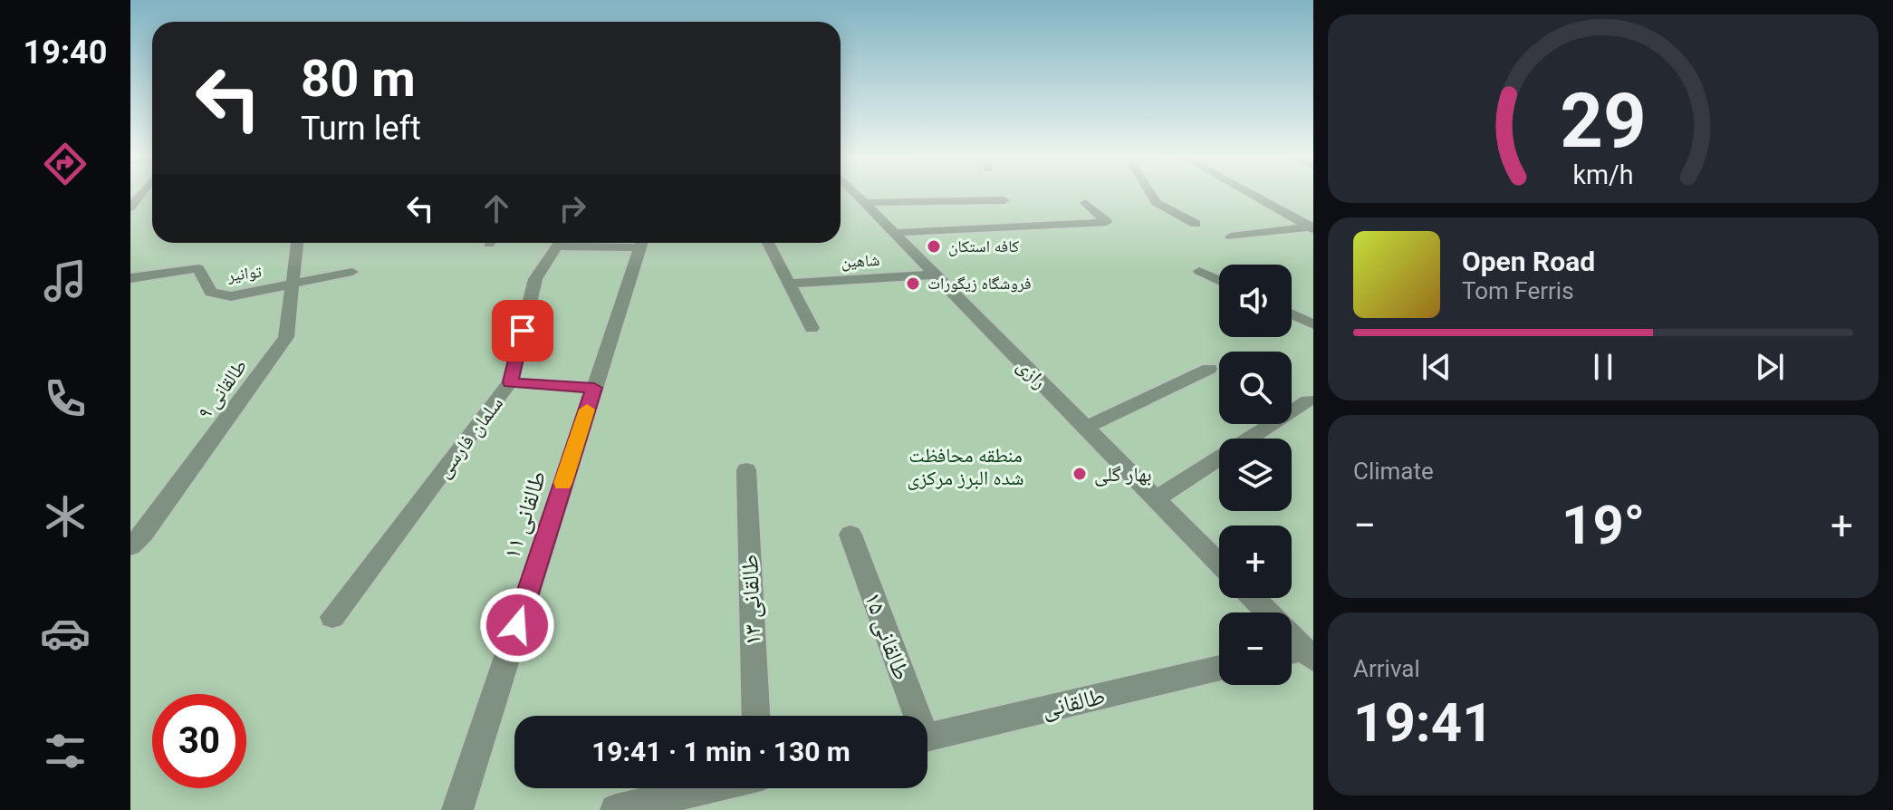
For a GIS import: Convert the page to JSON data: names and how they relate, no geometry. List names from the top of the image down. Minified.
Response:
{"streets":{"street":["شاهین","توانیر","رازی","طالقانی ۹","سلمان فارسی","طالقانی ۱۱","طالقانی ۱۳","طالقانی ۱۵","طالقانی"]},"crossings":[["شاهین","رازی"],["توانیر","طالقانی ۹"]],"parks":["منطقه محافظت شده البرز مرکزی"],"places":["کافه استکان","فروشگاه زیگورات","بهار گلی"],"page":{"tabs":"19:40","turn":["80 m","Turn left"],"song":["Open Road","Tom Ferris"],"map_buttons":["+","−"],"tile":["Climate",["Arrival","19:41"]],"heat":["−","19°","+"],"limit":"30","trip":"19:41 · 1 min · 130 m","gauge":["29","km/h"]}}
